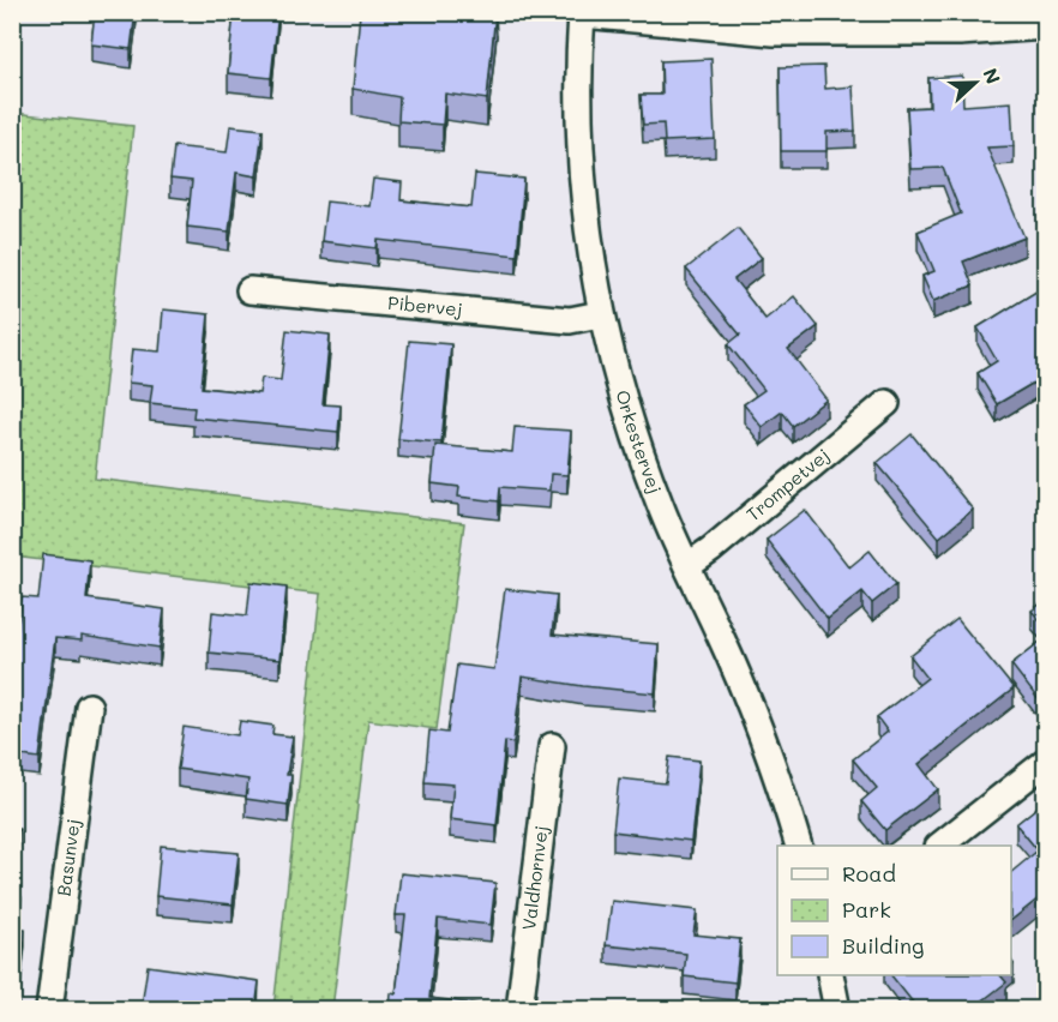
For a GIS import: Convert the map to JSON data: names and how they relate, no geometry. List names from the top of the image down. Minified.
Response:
{"streets":{"street":["Pibervej","Orkestervej","Trompetvej","Basunvej","Valdhornvej"]},"crossings":[["Pibervej","Orkestervej"],["Orkestervej","Trompetvej"]],"legend":["Road","Park","Building"],"north":"right"}
